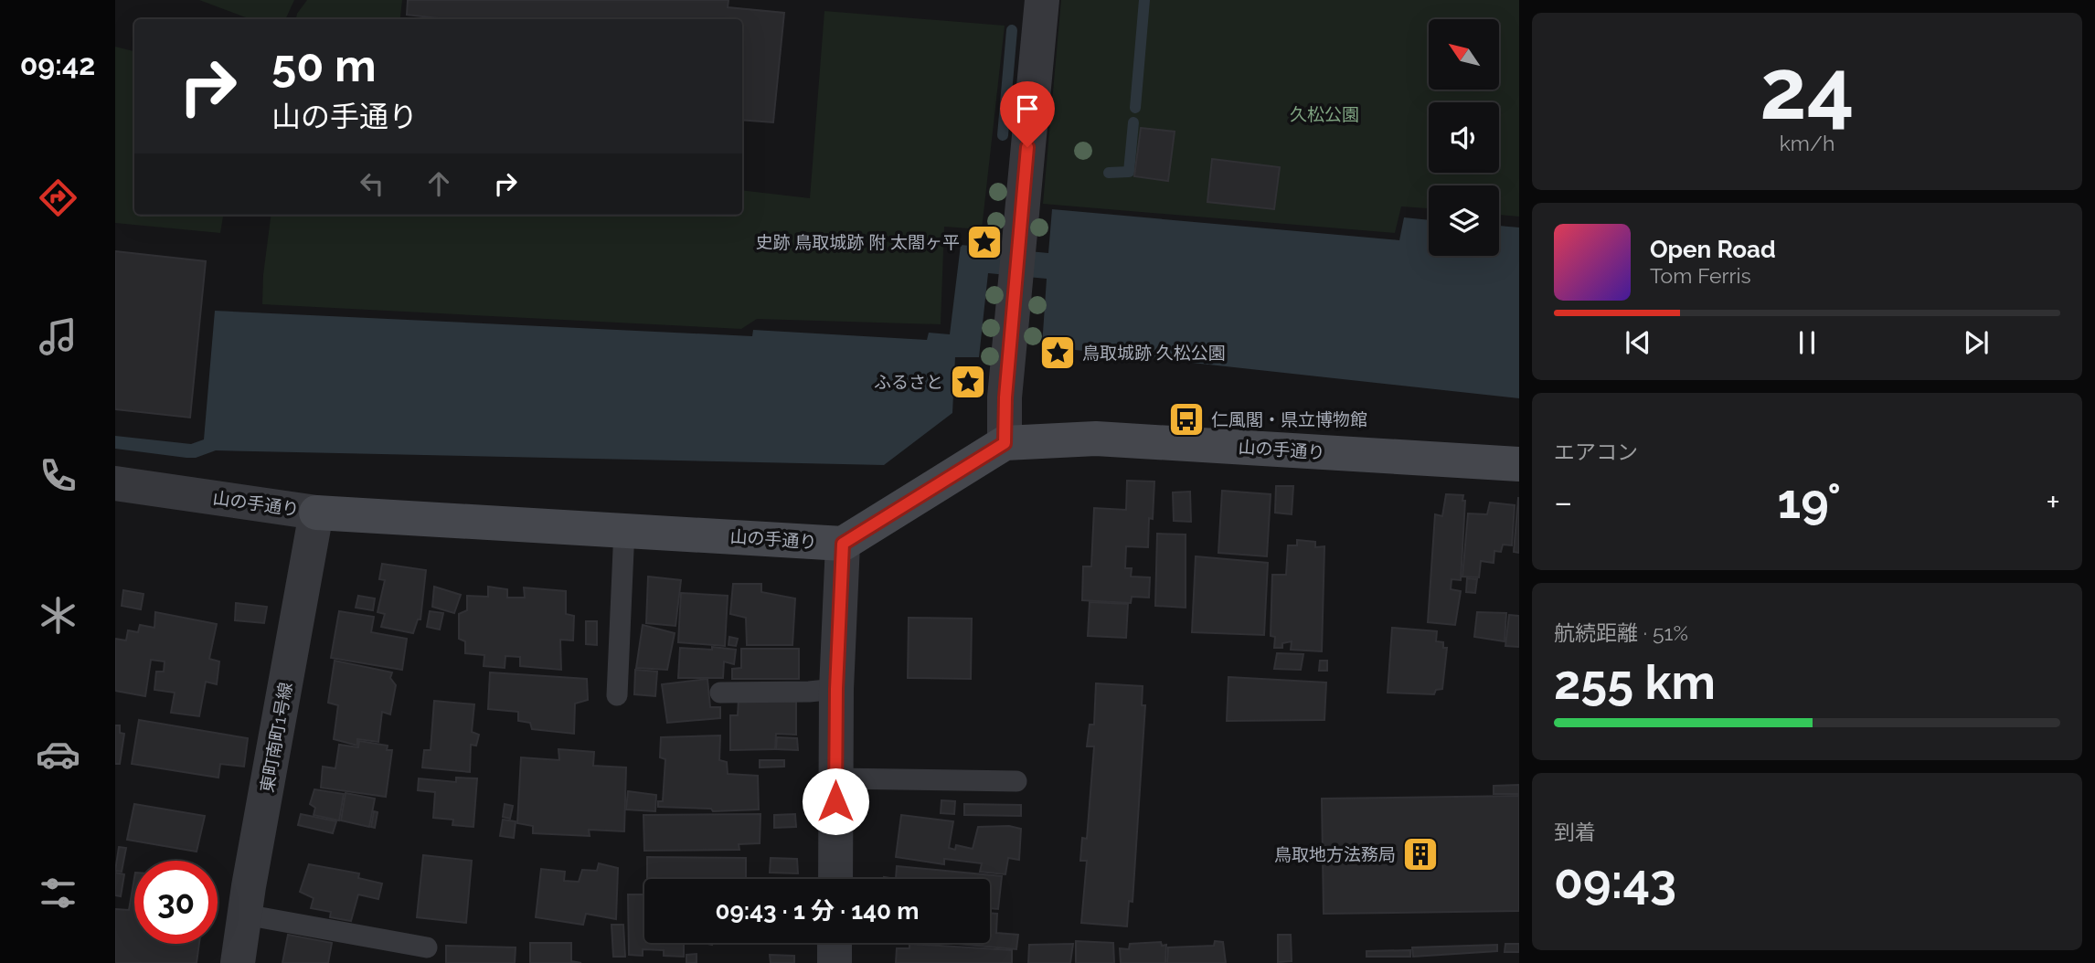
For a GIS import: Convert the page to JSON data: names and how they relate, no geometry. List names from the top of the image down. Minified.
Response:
{"streets":{"street":["山の手通り","東町南町1号線"]},"crossings":[["山の手通り","東町南町1号線"]],"parks":["久松公園"],"places":{"place":["史跡 鳥取城跡 附 太閤ヶ平","鳥取城跡 久松公園","ふるさと"],"bus stop":["仁風閣・県立博物館"],"building":["鳥取地方法務局"]},"north":"top left","page":{"tabs":"09:42","tile":[["24","km/h"],"エアコン",["航続距離 · 51%","255 km"],["到着","09:43"]],"turn":["50 m","山の手通り"],"song":["Open Road","Tom Ferris"],"heat":["−","19°","+"],"limit":"30","trip":"09:43 · 1 分 · 140 m"}}
